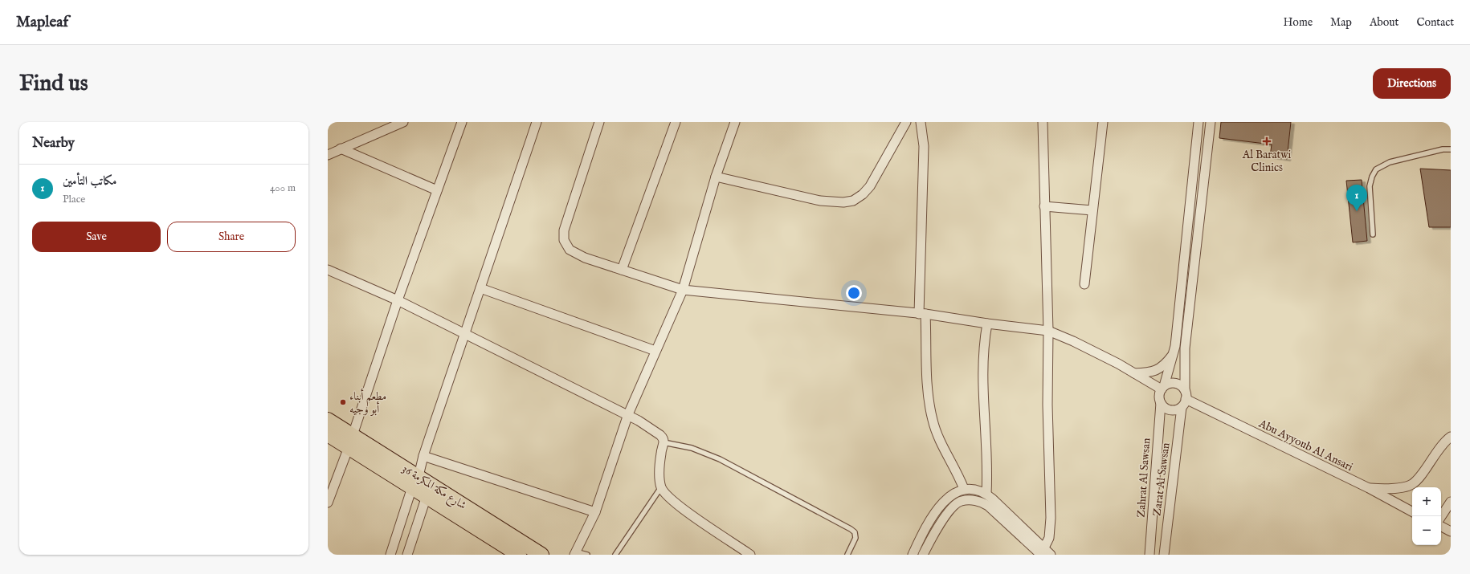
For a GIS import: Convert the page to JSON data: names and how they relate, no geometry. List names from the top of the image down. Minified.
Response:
{"streets":{"main road":["شارع مكة المكرمة 36"],"street":["Abu Ayyoub Al Ansari","Zahrat Al Sawsan","Zarat Al Sawsan"]},"crossings":[["Abu Ayyoub Al Ansari","Zahrat Al Sawsan"],["Abu Ayyoub Al Ansari","Zarat Al Sawsan"],["Zahrat Al Sawsan","Zarat Al Sawsan"]],"places":{"health":["Al Baratwi Clinics"],"other":["مطعم أبناء أبو وجيه"]},"page":{"header":"Mapleaf","nav":["Home","Map","About","Contact"],"buttons":["Directions",["Save","Share"]],"title":"Find us","heading":"Nearby","list":[{"mark":"1","name":"مكاتب التأمين","note":"Place","value":"400 m"}],"pins":"1","map_buttons":["+","−"]}}
